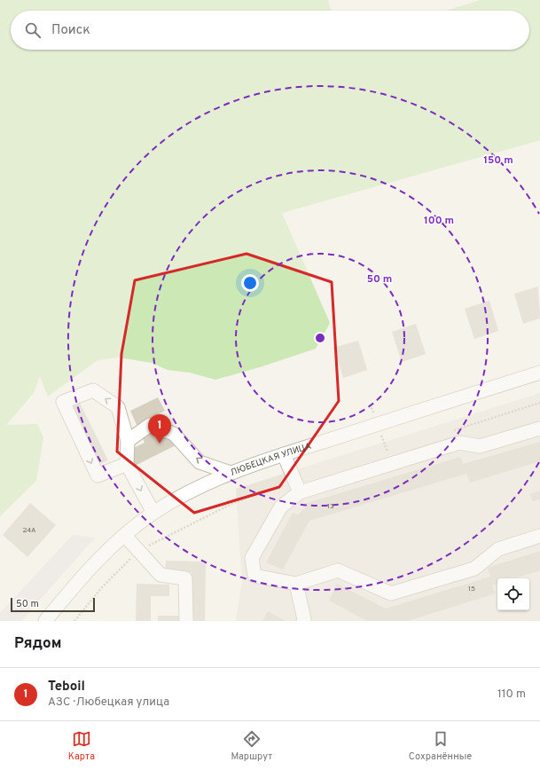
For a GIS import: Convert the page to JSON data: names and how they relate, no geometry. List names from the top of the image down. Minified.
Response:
{"streets":{"street":["ЛЮБЕЦКАЯ УЛИЦА"]},"house_numbers":["13","24А","15"],"scale_bar":"50 m","page":{"search":"Поиск","pins":"1","scale":"50 m","heading":"Рядом","list":[{"mark":"1","name":"Teboil","note":"АЗС · Любецкая улица","value":"110 m"}],"nav":["Карта","Маршрут","Сохранённые"]},"rings":["150 m","100 m","50 m"]}
